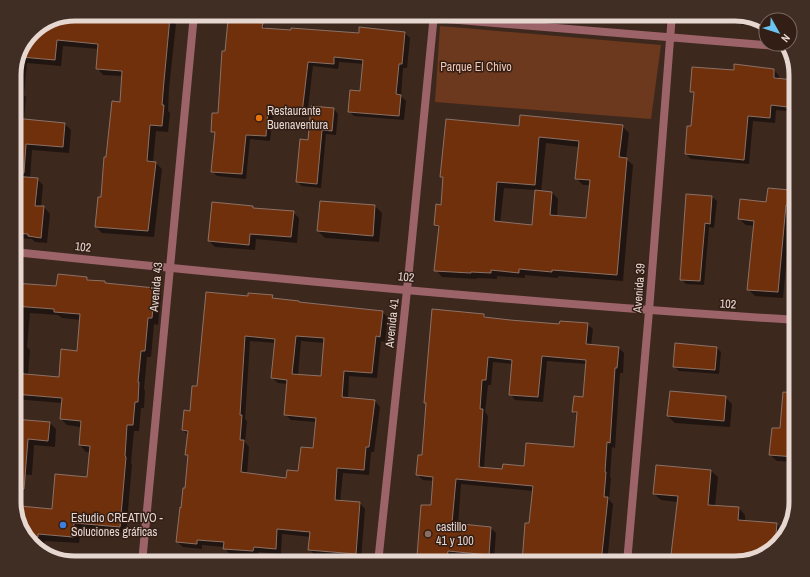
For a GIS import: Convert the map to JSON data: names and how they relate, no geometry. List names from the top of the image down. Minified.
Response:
{"streets":{"street":["102","Avenida 43","Avenida 39","Avenida 41"]},"crossings":[["102","Avenida 43"],["102","Avenida 39"],["102","Avenida 41"]],"parks":["Parque El Chivo"],"places":["Restaurante Buenaventura","Estudio CREATIVO - Soluciones gráficas","castillo 41 y 100"],"north":"bottom right"}
